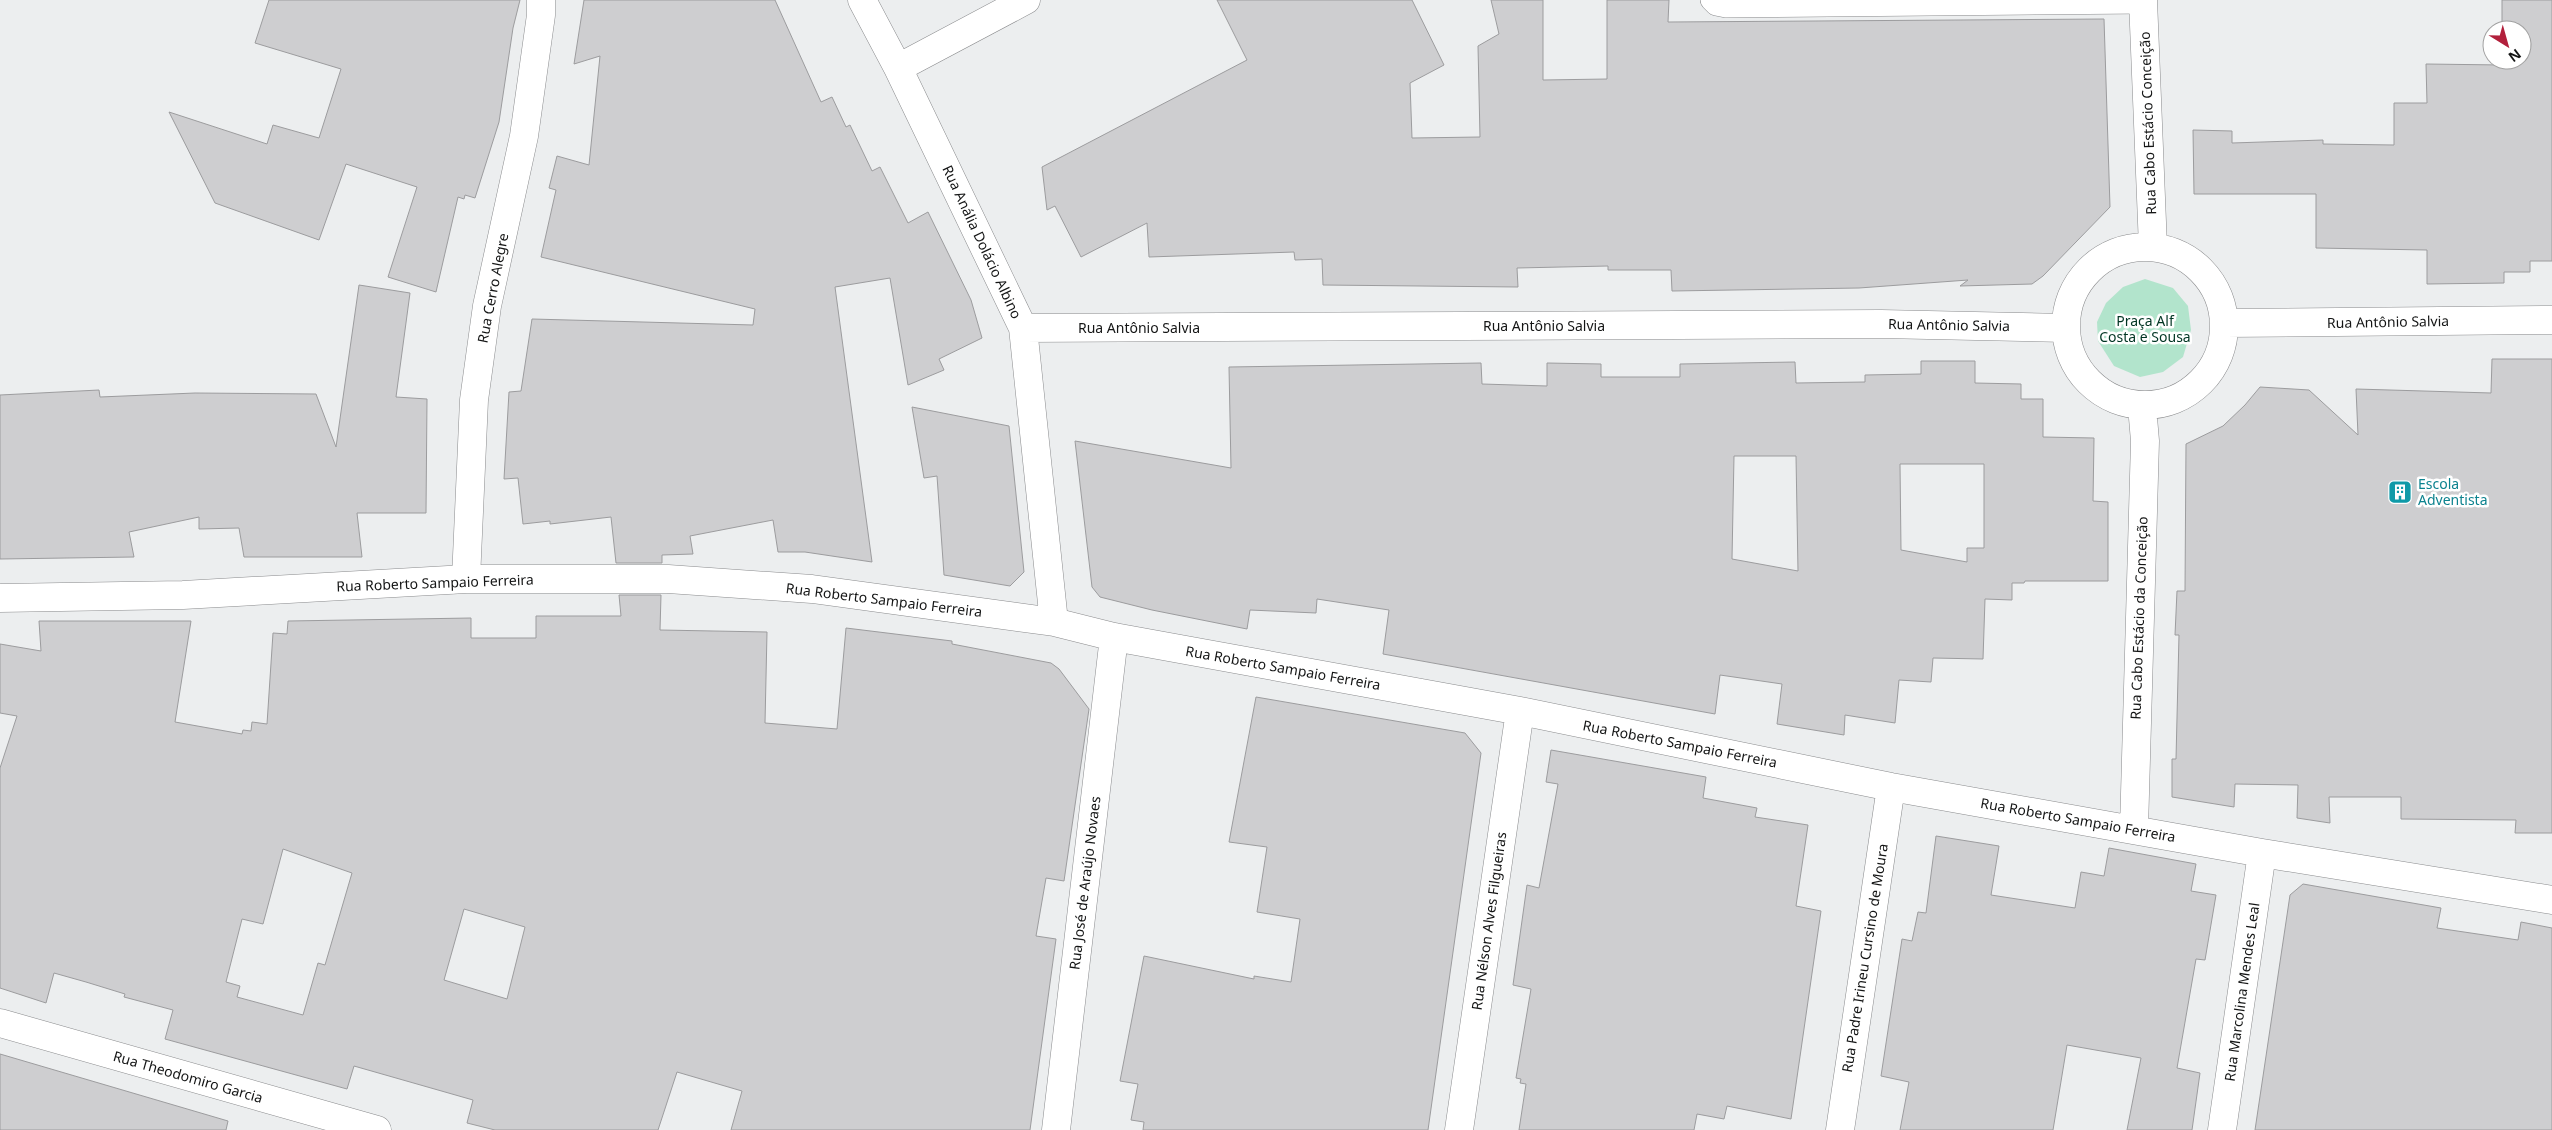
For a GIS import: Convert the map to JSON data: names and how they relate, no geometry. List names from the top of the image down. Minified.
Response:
{"streets":{"street":["Rua Cabo Estácio Conceição","Rua Anália Dolácio Albino","Rua Cerro Alegre","Rua Antônio Salvia","Rua Roberto Sampaio Ferreira","Rua Cabo Estácio da Conceição","Rua José de Araújo Novaes","Rua Nélson Alves Filgueiras","Rua Padre Irineu Cursino de Moura","Rua Marcolina Mendes Leal","Rua Theodomiro Garcia"]},"crossings":[["Rua Cabo Estácio Conceição","Rua Antônio Salvia"],["Rua Cabo Estácio Conceição","Rua Cabo Estácio da Conceição"],["Rua Anália Dolácio Albino","Rua Antônio Salvia"],["Rua Anália Dolácio Albino","Rua Roberto Sampaio Ferreira"],["Rua Cerro Alegre","Rua Roberto Sampaio Ferreira"],["Rua Antônio Salvia","Rua Cabo Estácio da Conceição"],["Rua Roberto Sampaio Ferreira","Rua Cabo Estácio da Conceição"],["Rua Roberto Sampaio Ferreira","Rua José de Araújo Novaes"],["Rua Roberto Sampaio Ferreira","Rua Nélson Alves Filgueiras"],["Rua Roberto Sampaio Ferreira","Rua Padre Irineu Cursino de Moura"],["Rua Roberto Sampaio Ferreira","Rua Marcolina Mendes Leal"]],"parks":["Praça Alf Costa e Sousa"],"places":{"building":["Escola Adventista"]},"north":"bottom right"}
